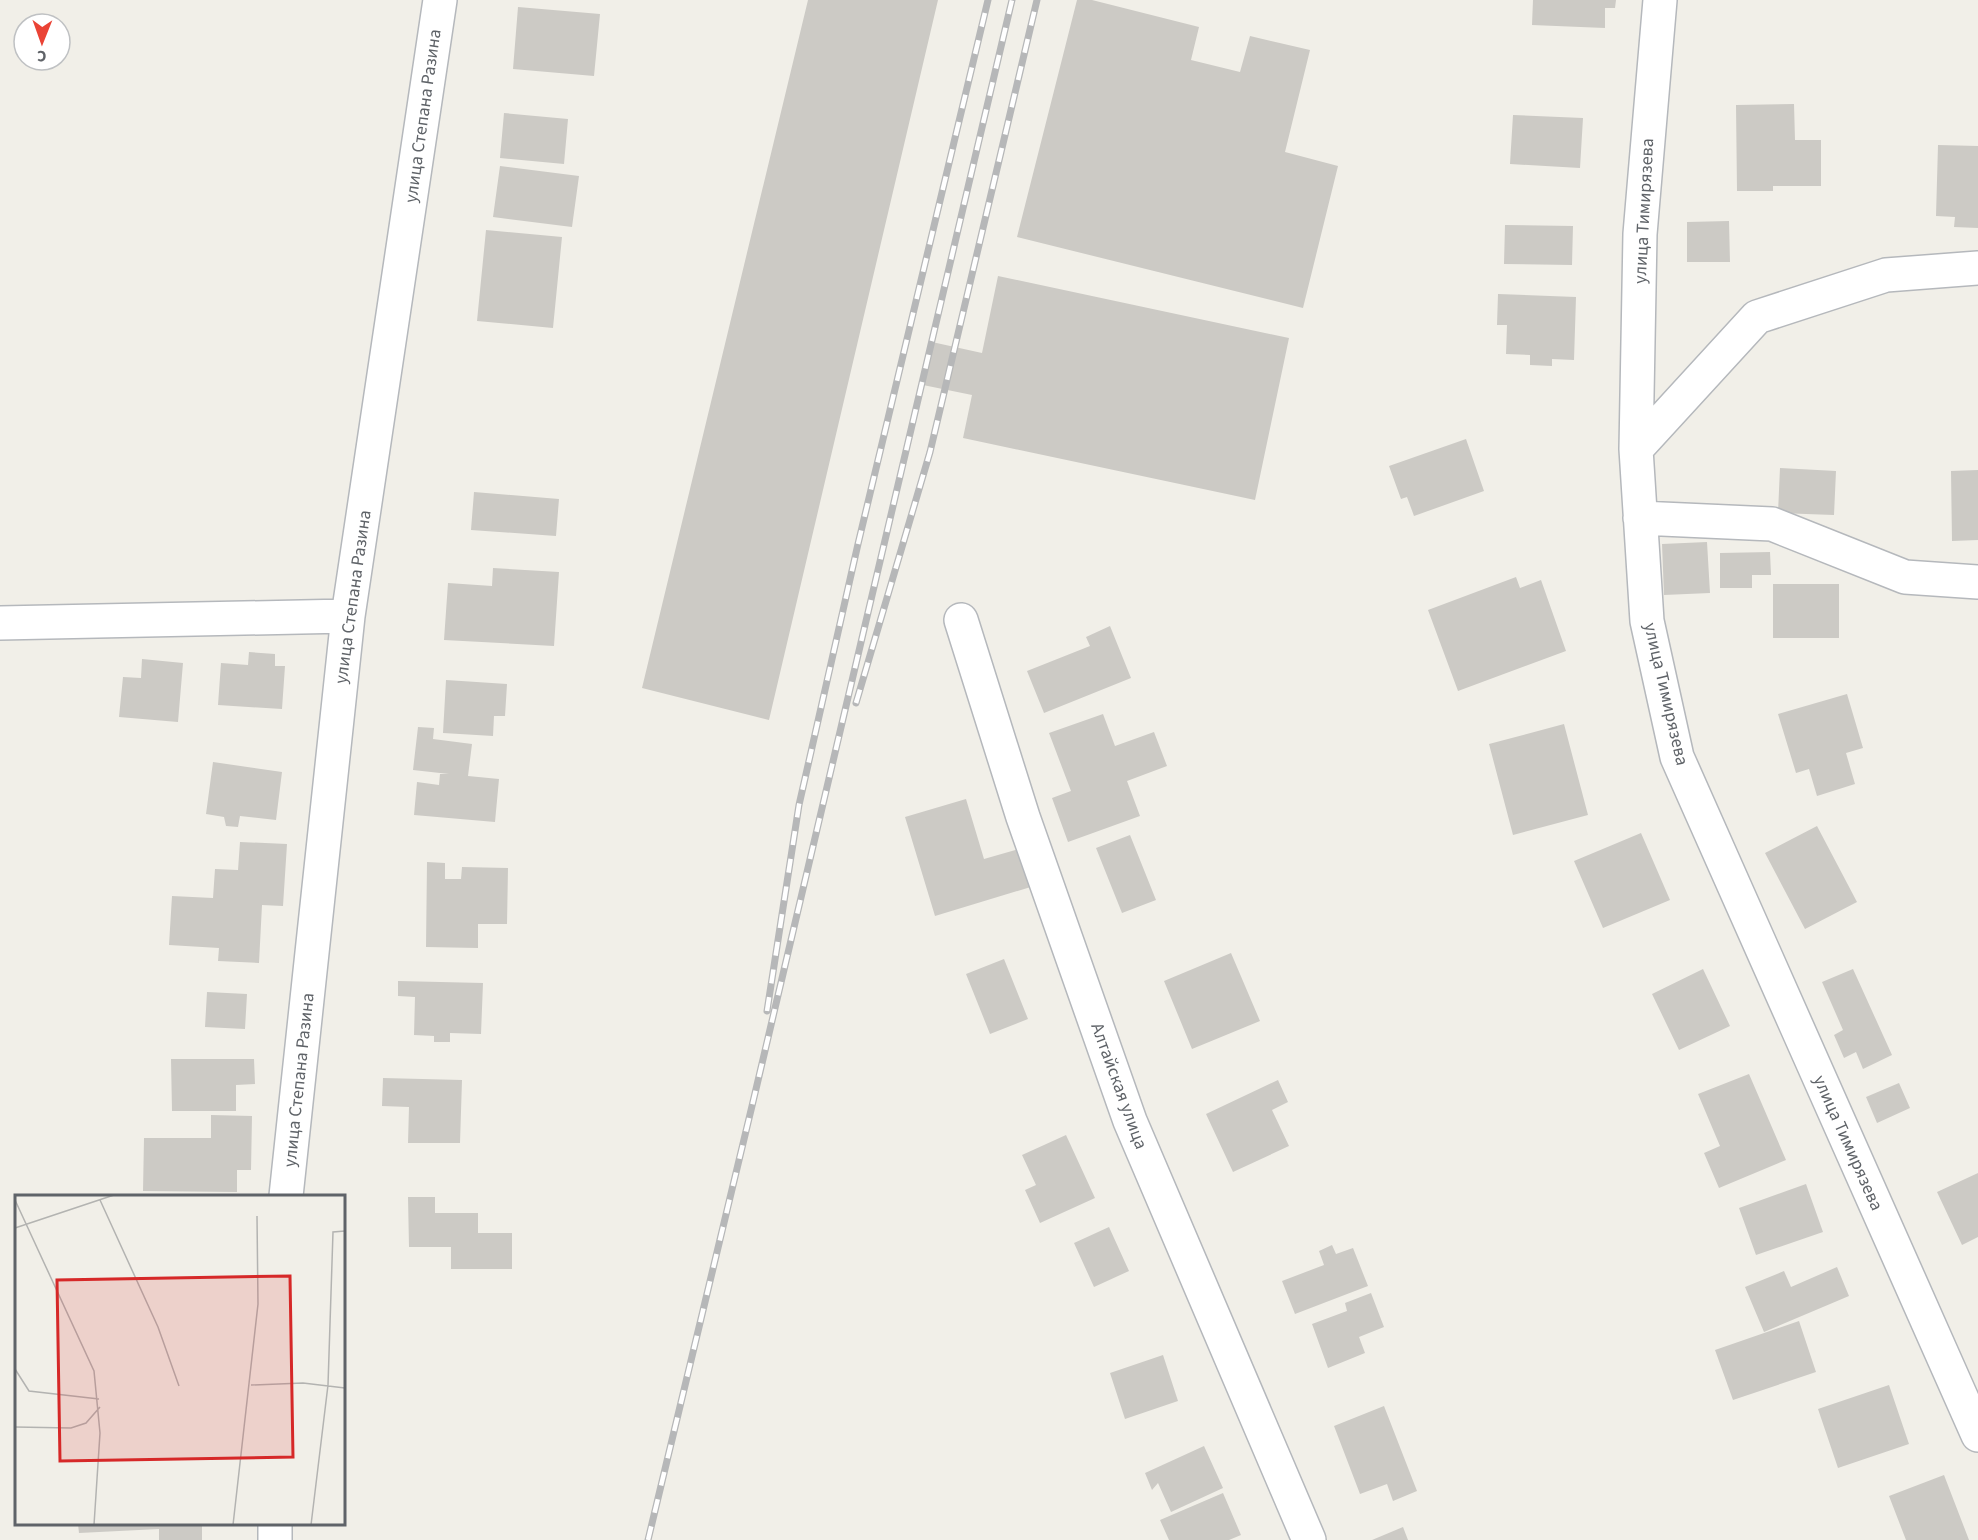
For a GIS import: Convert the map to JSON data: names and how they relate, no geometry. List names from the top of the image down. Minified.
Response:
{"streets":{"street":["улица Степана Разина","улица Тимирязева","Алтайская улица"]},"north":"bottom"}
